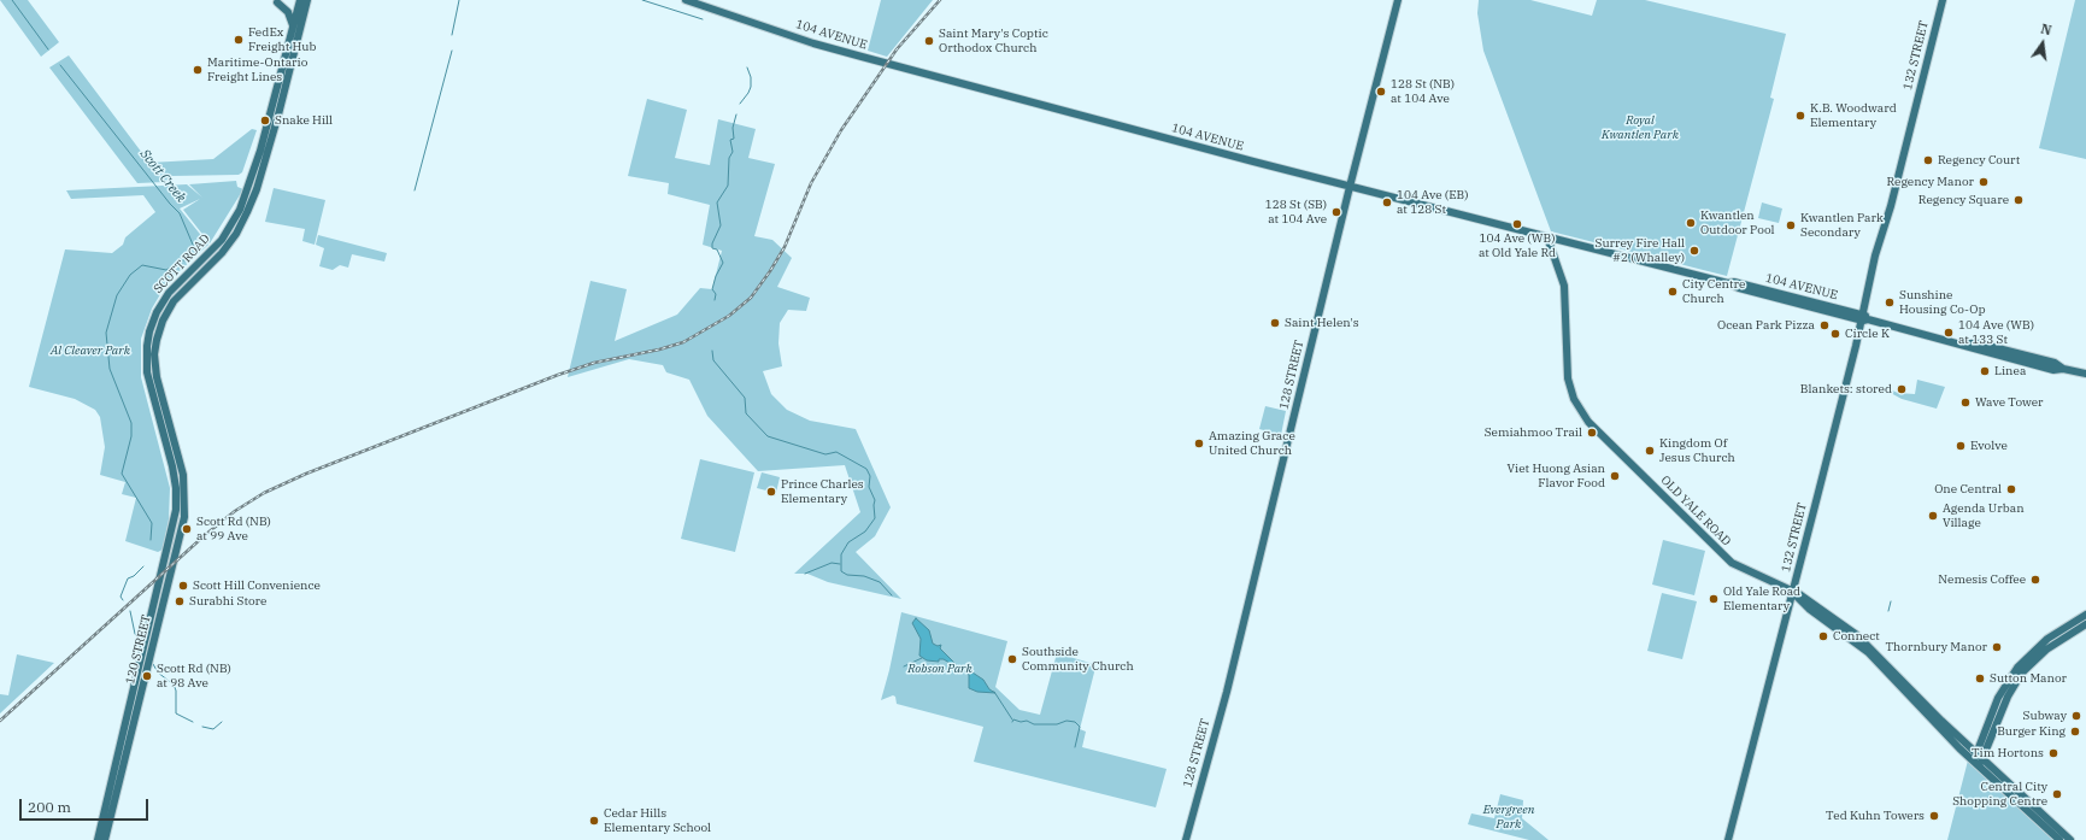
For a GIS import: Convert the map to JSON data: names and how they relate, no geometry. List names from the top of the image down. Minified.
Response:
{"streets":{"main road":["104 AVENUE","132 STREET","SCOTT ROAD","128 STREET","OLD YALE ROAD","120 STREET"]},"crossings":[["104 AVENUE","132 STREET"],["104 AVENUE","128 STREET"],["104 AVENUE","OLD YALE ROAD"],["132 STREET","OLD YALE ROAD"],["SCOTT ROAD","120 STREET"]],"water":["Scott Creek"],"parks":["Royal Kwantlen Park","Al Cleaver Park","Robson Park","Evergreen Park"],"places":["FedEx Freight Hub","Saint Mary's Coptic Orthodox Church","Maritime-Ontario Freight Lines","128 St (NB) at 104 Ave","K.B. Woodward Elementary","Snake Hill","Regency Court","Regency Manor","Regency Square","104 Ave (EB) at 128 St","128 St (SB) at 104 Ave","Kwantlen Outdoor Pool","104 Ave (WB) at Old Yale Rd","Kwantlen Park Secondary","Surrey Fire Hall #2 (Whalley)","City Centre Church","Sunshine Housing Co-Op","Saint Helen's","Ocean Park Pizza","104 Ave (WB) at 133 St","Circle K","Linea","Blankets: stored","Wave Tower","Semiahmoo Trail","Amazing Grace United Church","Evolve","Kingdom Of Jesus Church","Viet Huong Asian Flavor Food","One Central","Prince Charles Elementary","Agenda Urban Village","Scott Rd (NB) at 99 Ave","Nemesis Coffee","Scott Hill Convenience","Old Yale Road Elementary","Surabhi Store","Connect","Thornbury Manor","Southside Community Church","Scott Rd (NB) at 98 Ave","Sutton Manor","Subway","Burger King","Tim Hortons","Central City Shopping Centre","Ted Kuhn Towers","Cedar Hills Elementary School"],"scale_bar":"200 m","north":"top"}
